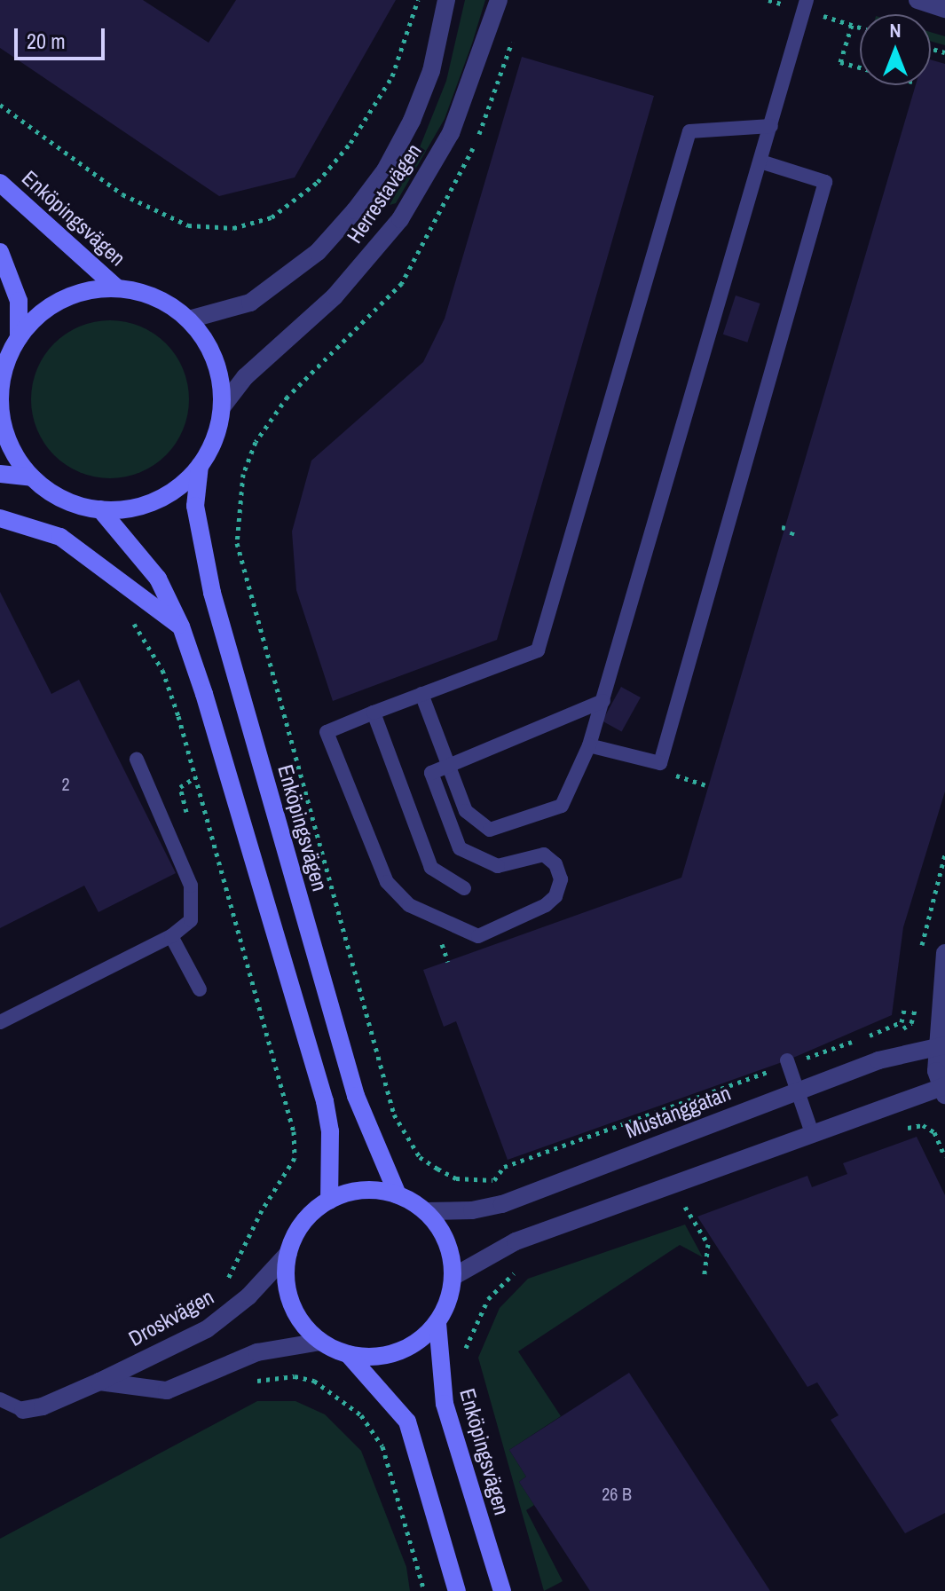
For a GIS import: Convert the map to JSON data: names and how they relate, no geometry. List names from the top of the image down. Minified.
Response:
{"streets":{"street":["Herrestavägen","Enköpingsvägen","Mustanggatan","Droskvägen"]},"crossings":[["Herrestavägen","Enköpingsvägen"],["Enköpingsvägen","Mustanggatan"],["Enköpingsvägen","Droskvägen"],["Mustanggatan","Droskvägen"]],"house_numbers":["2","26 B"],"scale_bar":"20 m","north":"top"}
